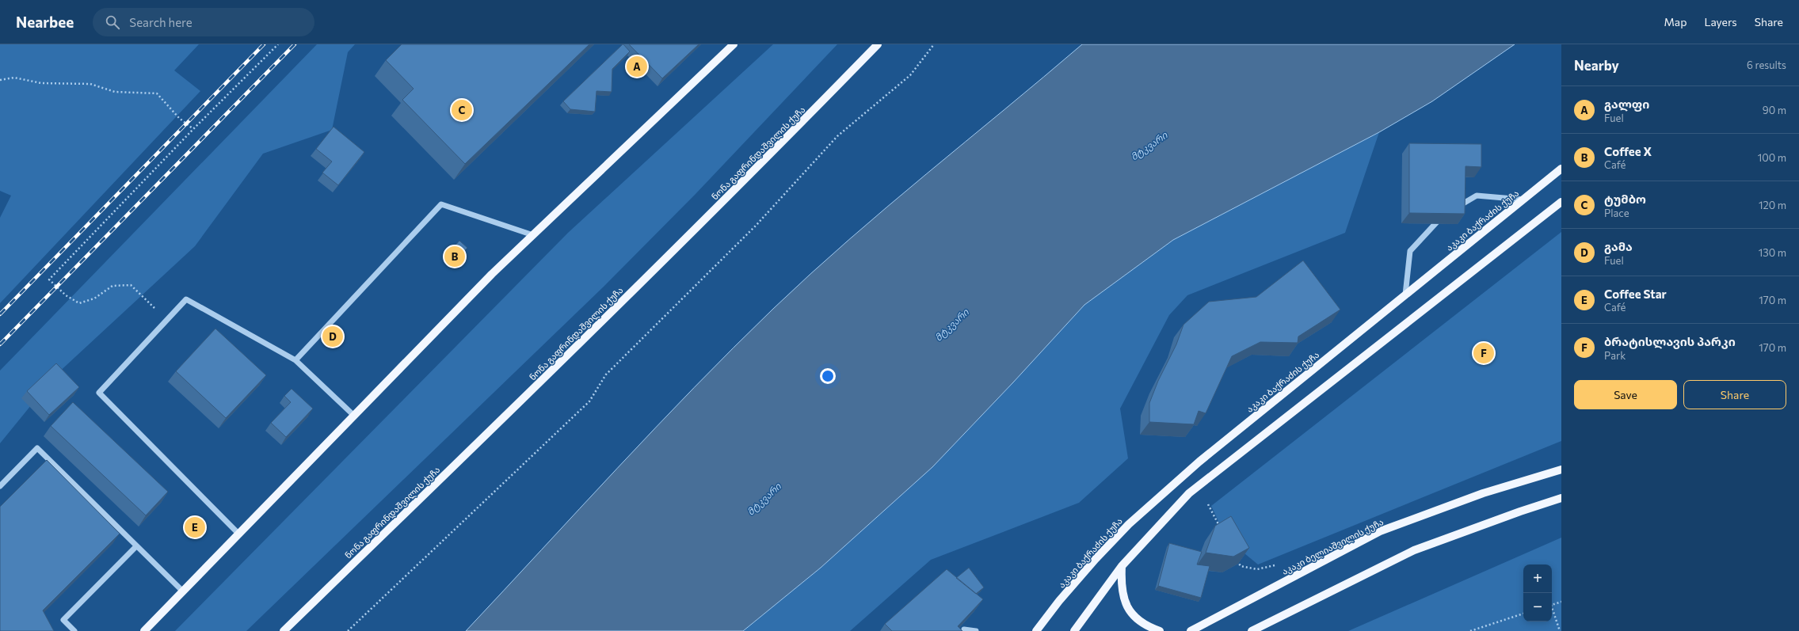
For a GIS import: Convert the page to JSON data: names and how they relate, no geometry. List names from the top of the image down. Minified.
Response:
{"streets":{"main road":["ნონა გაფრინდაშვილის ქუჩა","აკაკი ბაქრაძის ქუჩა","აკაკი ბელიაშვილის ქუჩა"]},"water":["მტკვარი"],"page":{"header":"Nearbee","search":"Search here","nav":["Map","Layers","Share"],"heading":["Nearby","6 results"],"pins":["A","C","B","D","F","E"],"list":[{"mark":"A","name":"გალფი","note":"Fuel","value":"90 m"},{"mark":"B","name":"Coffee X","note":"Café","value":"100 m"},{"mark":"C","name":"ტუმბო","note":"Place","value":"120 m"},{"mark":"D","name":"გამა","note":"Fuel","value":"130 m"},{"mark":"E","name":"Coffee Star","note":"Café","value":"170 m"},{"mark":"F","name":"ბრატისლავის პარკი","note":"Park","value":"170 m"}],"buttons":["Save","Share"],"map_buttons":["+","−"]}}
